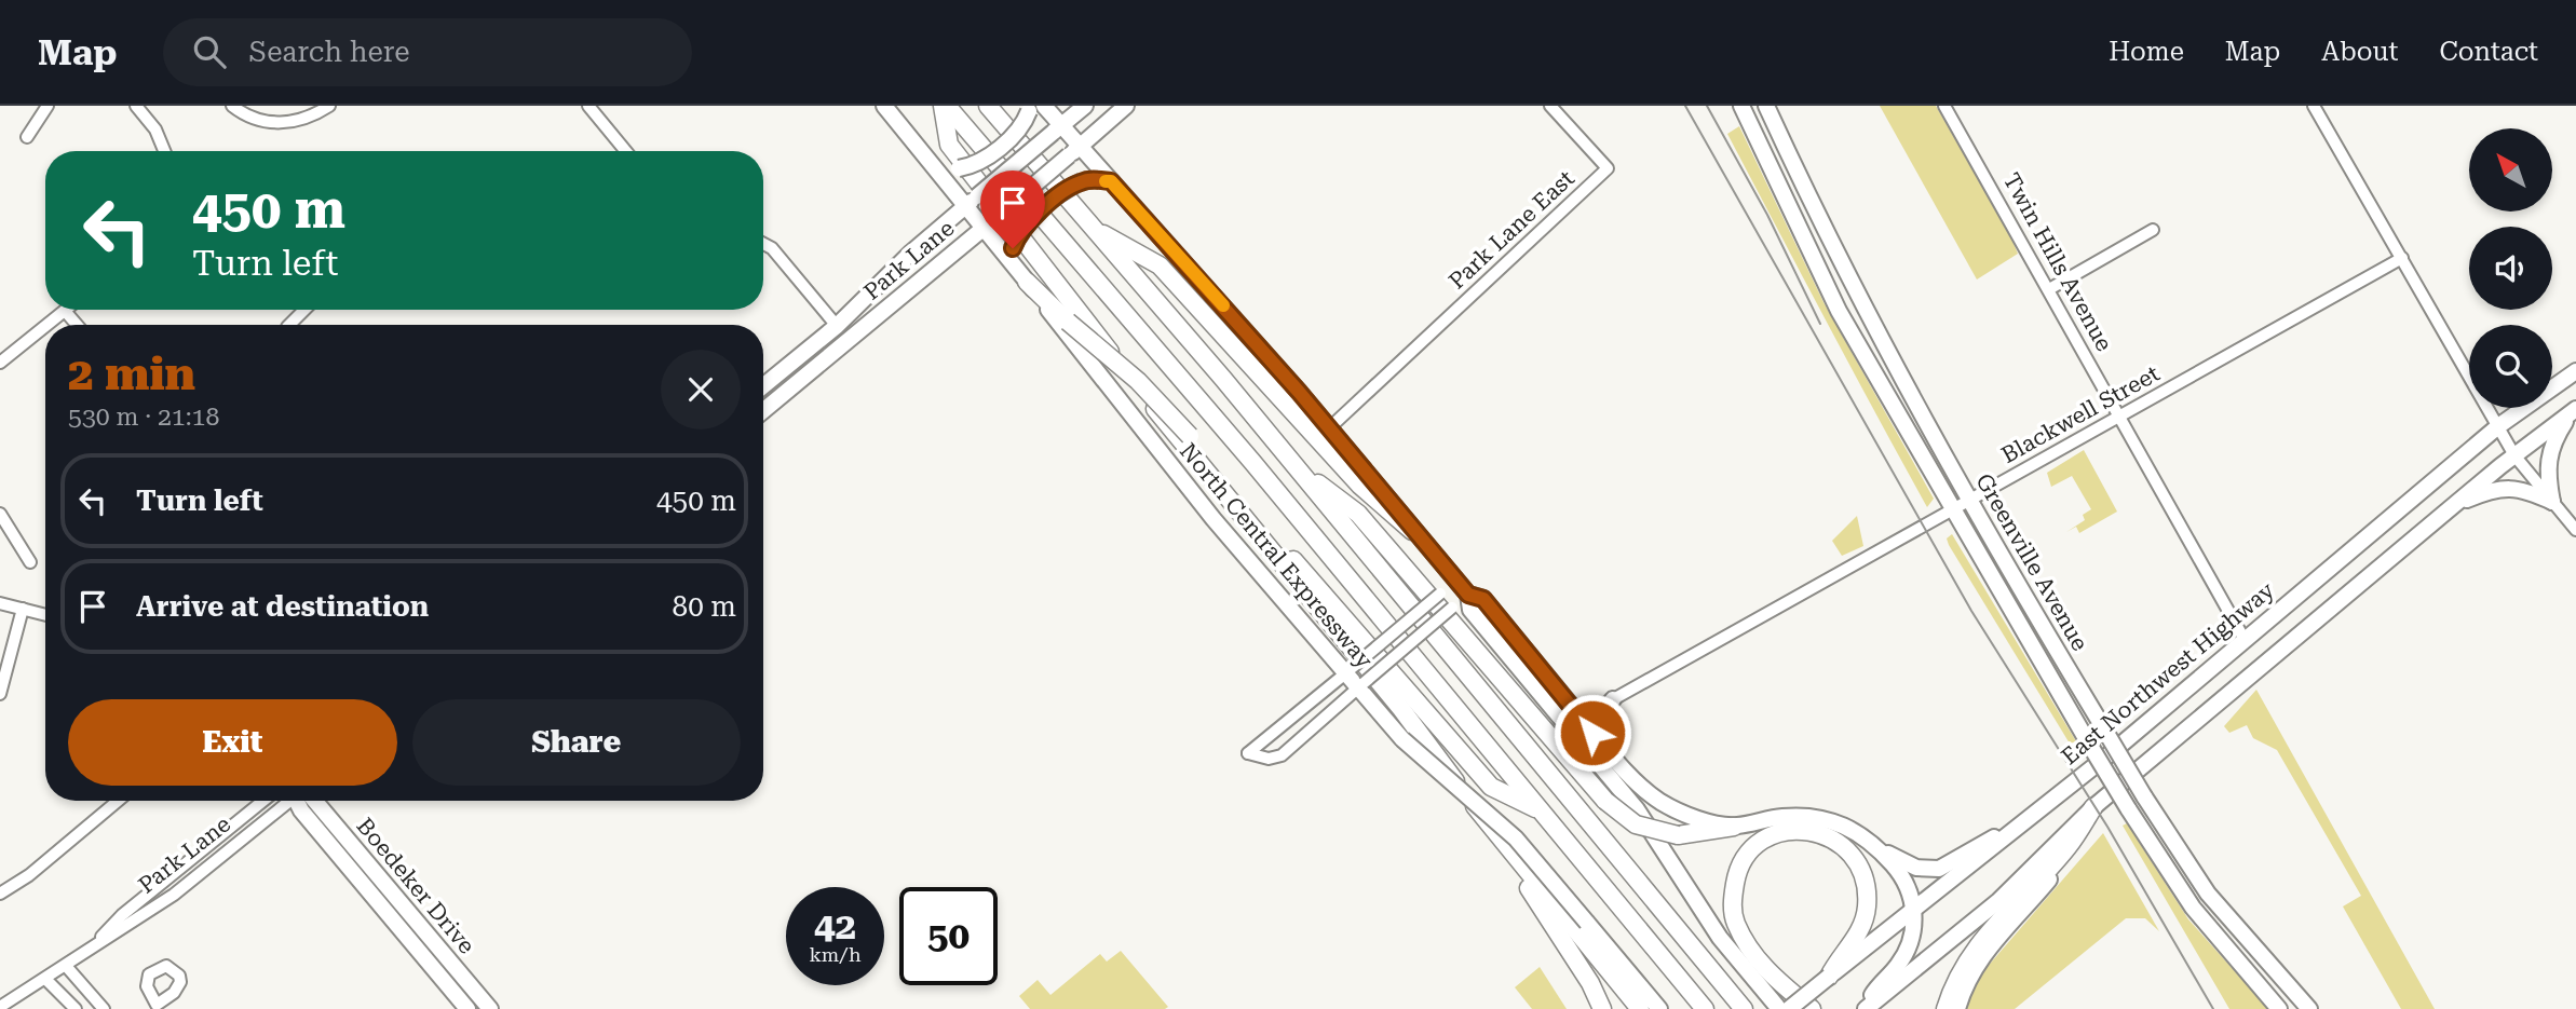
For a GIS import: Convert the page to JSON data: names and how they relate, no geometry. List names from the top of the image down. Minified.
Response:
{"streets":{"highway":["North Central Expressway"],"main road":["Park Lane","Greenville Avenue","East Northwest Highway","Boedeker Drive"],"street":["Park Lane East","Twin Hills Avenue","Blackwell Street"]},"crossings":[["Park Lane","North Central Expressway"],["Twin Hills Avenue","Blackwell Street"],["Twin Hills Avenue","East Northwest Highway"],["Blackwell Street","Greenville Avenue"]],"north":"top left","page":{"header":"Map","search":"Search here","nav":["Home","Map","About","Contact"],"turn":["450 m","Turn left"],"heading":["2 min","530 m · 21:18"],"list":[{"name":"Turn left","value":"450 m"},{"name":"Arrive at destination","value":"80 m"}],"buttons":["Exit","Share"],"speed":"42 km/h","limit":"50"}}
